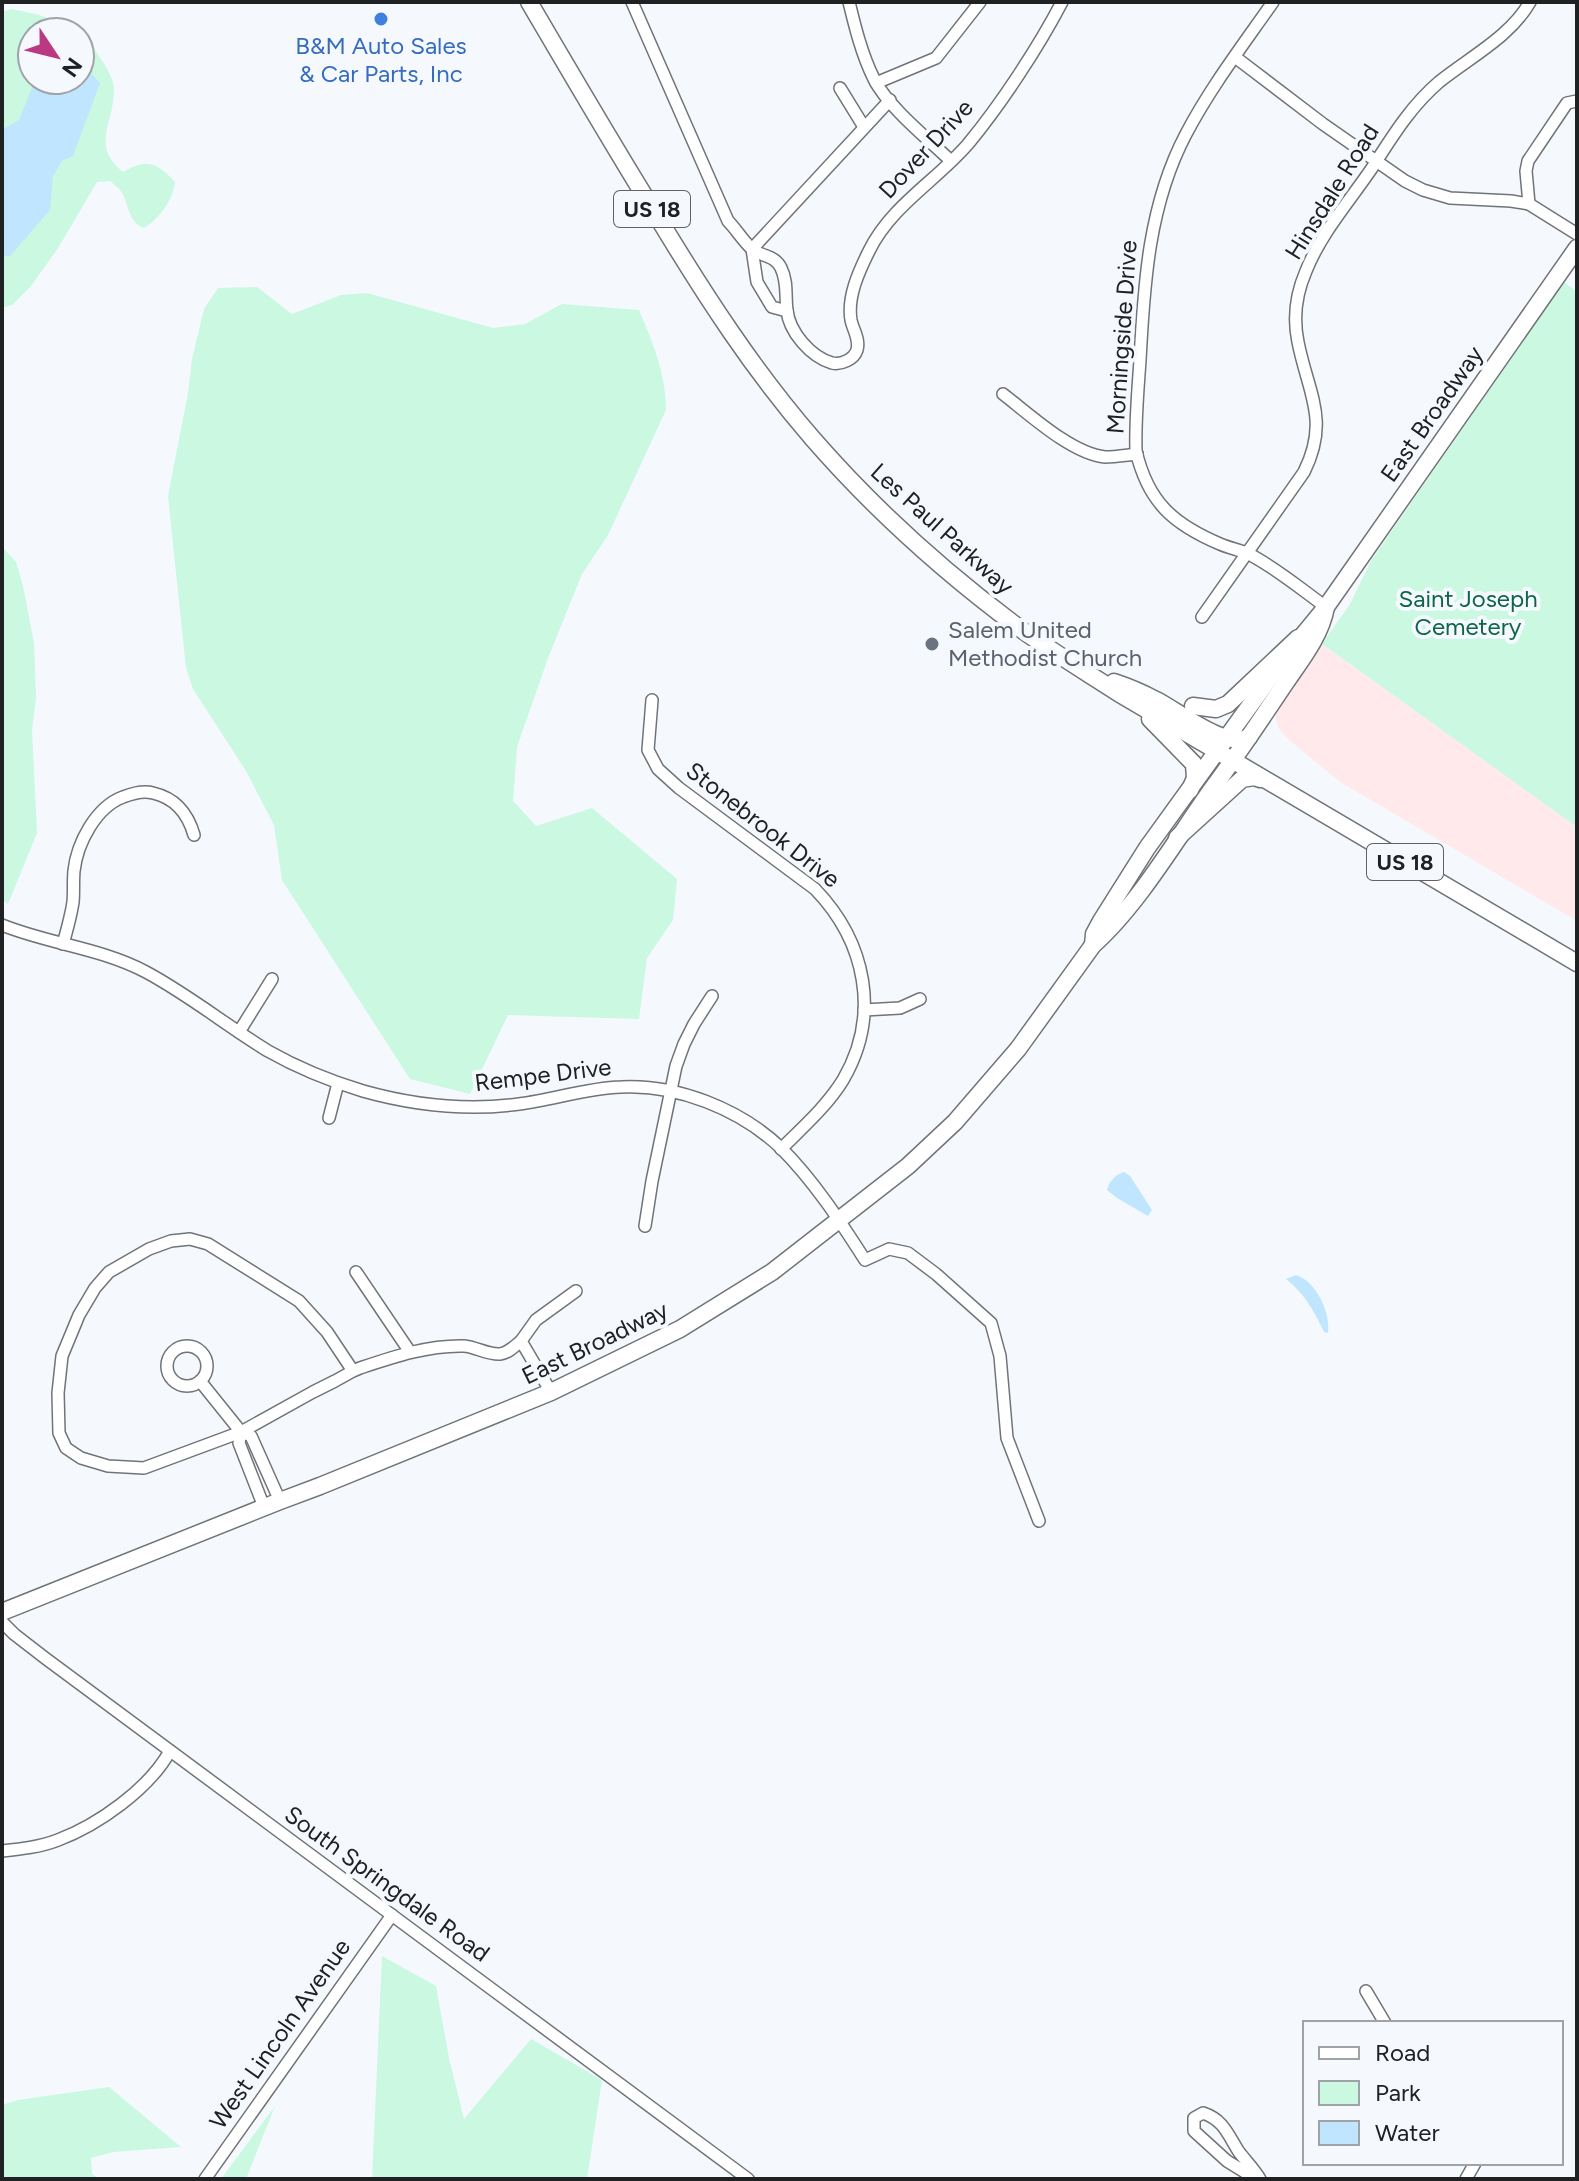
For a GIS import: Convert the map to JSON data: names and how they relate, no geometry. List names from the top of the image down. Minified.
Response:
{"streets":{"main road":["US 18","East Broadway","Les Paul Parkway"],"street":["Dover Drive","Hinsdale Road","Morningside Drive","Stonebrook Drive","Rempe Drive","South Springdale Road","West Lincoln Avenue"]},"crossings":[["Hinsdale Road","Morningside Drive"],["Morningside Drive","East Broadway"],["East Broadway","Les Paul Parkway"],["East Broadway","Rempe Drive"],["Stonebrook Drive","Rempe Drive"],["South Springdale Road","West Lincoln Avenue"]],"parks":["Saint Joseph Cemetery"],"places":["B&M Auto Sales & Car Parts, Inc","Salem United Methodist Church"],"legend":["Road","Park","Water"],"north":"bottom right"}
